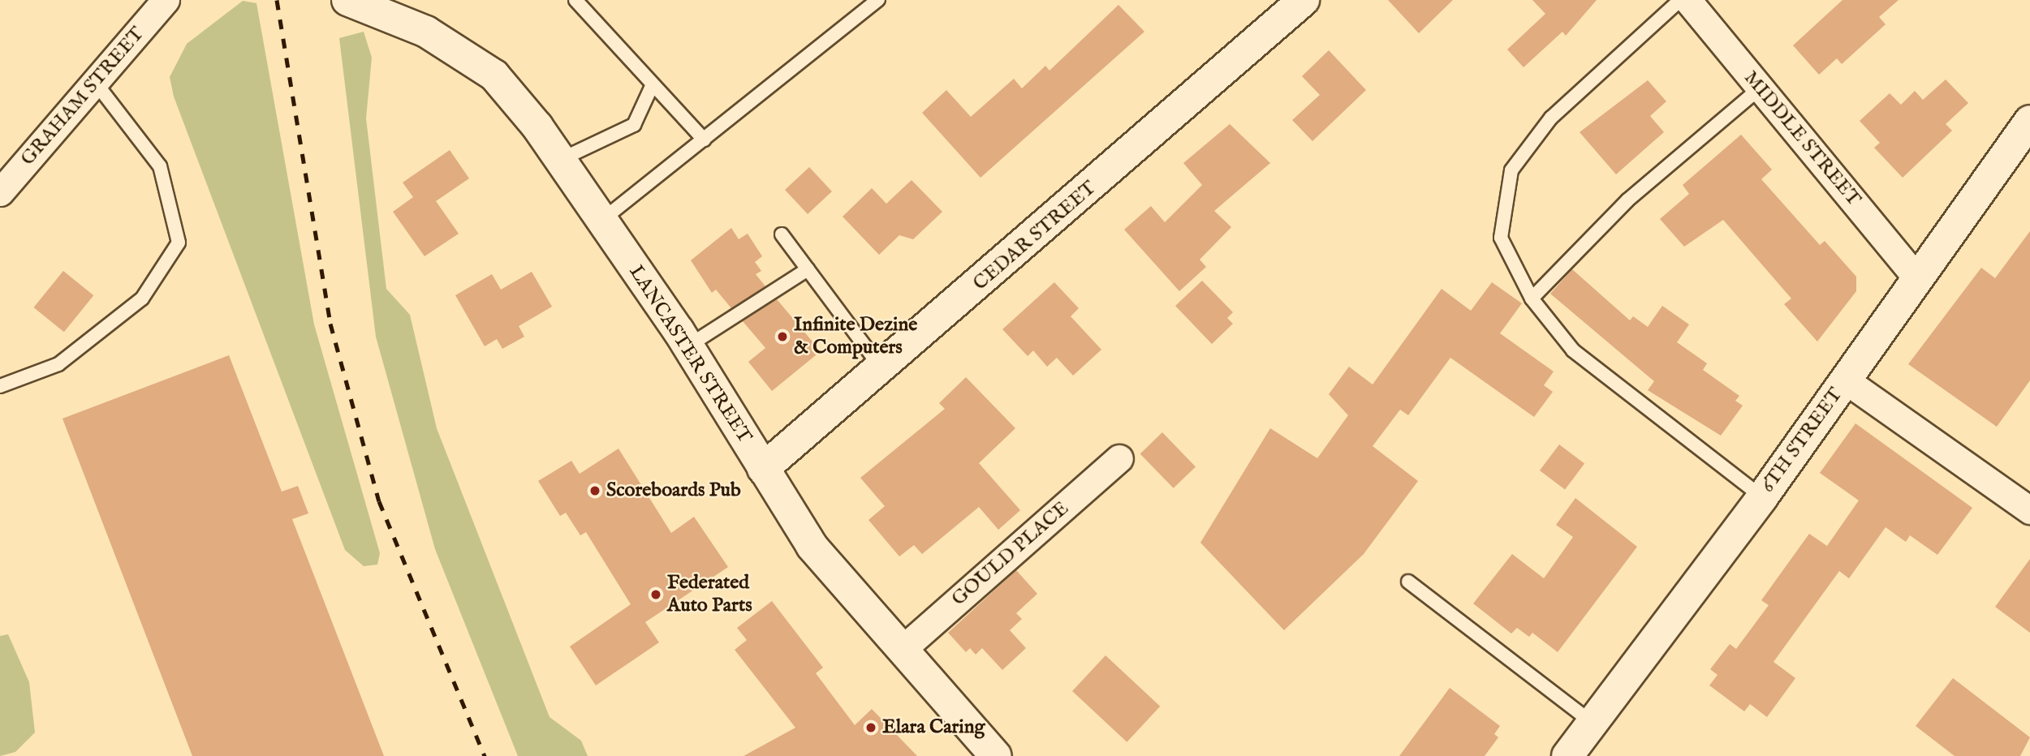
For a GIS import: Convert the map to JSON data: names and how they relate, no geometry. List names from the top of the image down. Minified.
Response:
{"streets":{"street":["GRAHAM STREET","MIDDLE STREET","CEDAR STREET","LANCASTER STREET","6TH STREET","GOULD PLACE"]},"crossings":[["MIDDLE STREET","6TH STREET"],["CEDAR STREET","LANCASTER STREET"],["LANCASTER STREET","GOULD PLACE"]],"places":["Infinite Dezine & Computers","Scoreboards Pub","Federated Auto Parts","Elara Caring"]}
